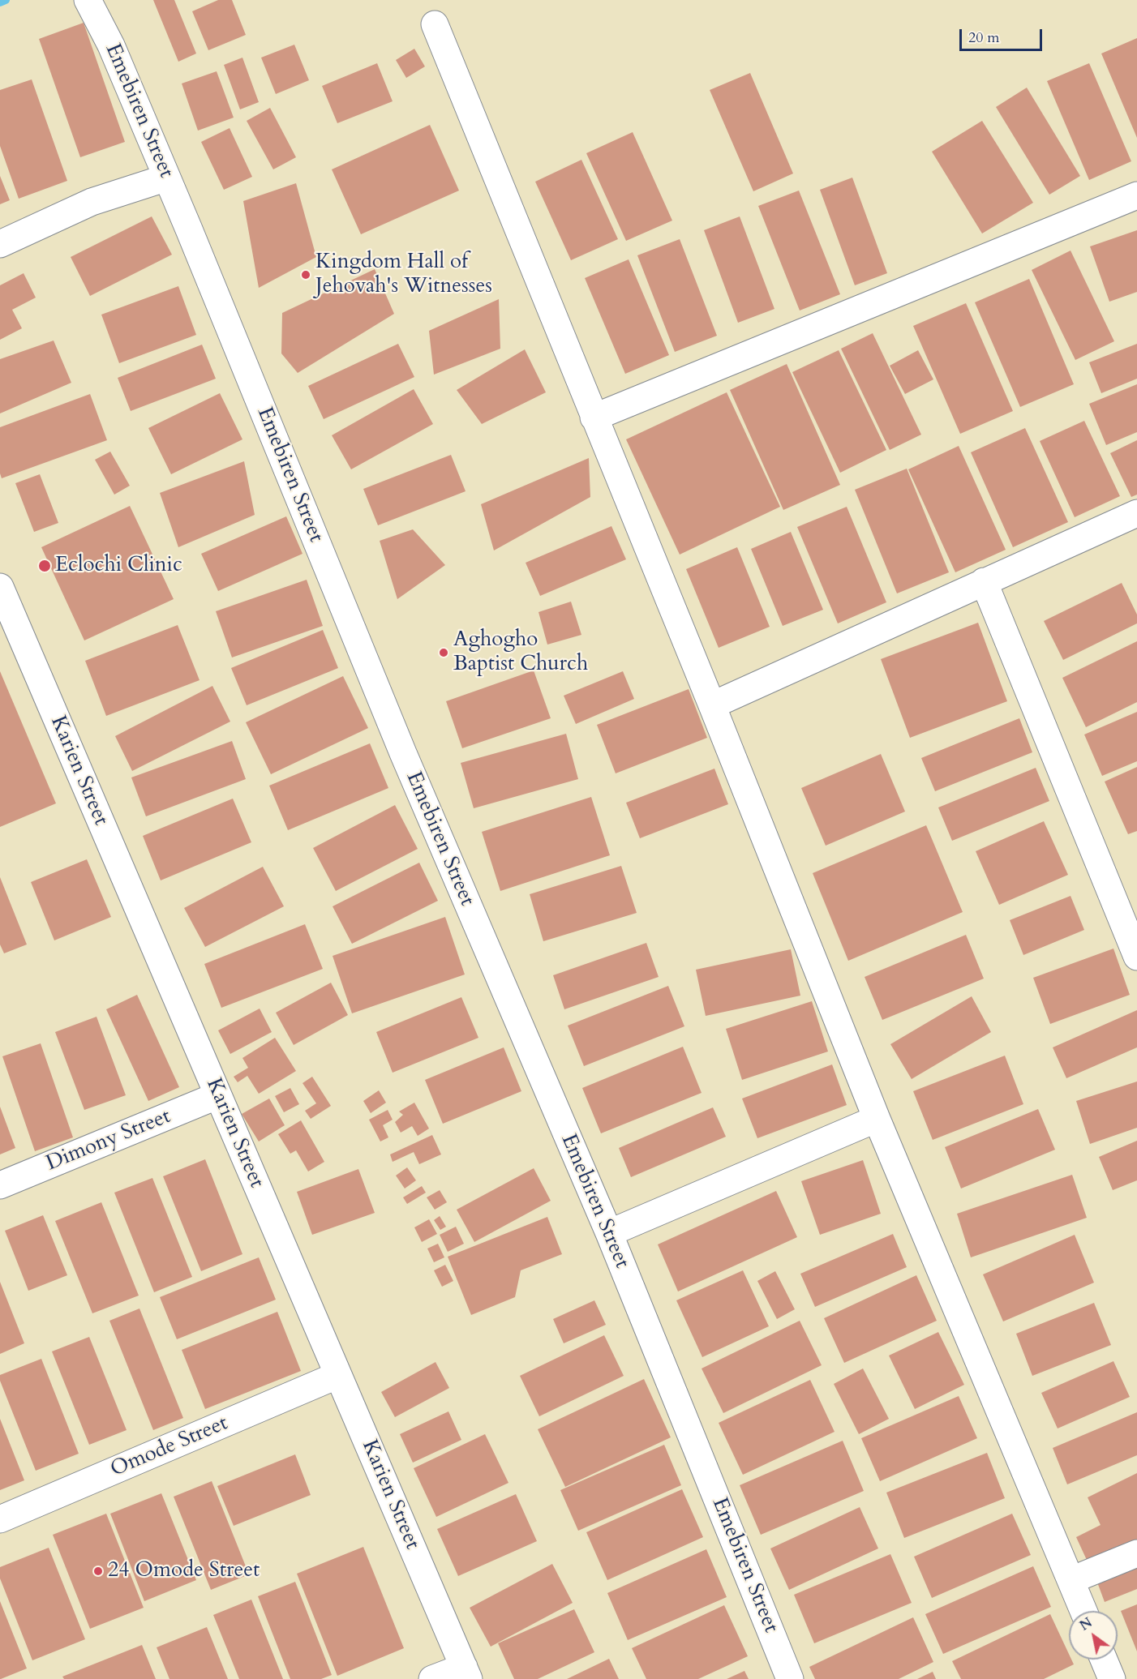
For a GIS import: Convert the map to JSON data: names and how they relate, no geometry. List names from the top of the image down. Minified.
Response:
{"streets":{"street":["Emebiren Street","Karien Street","Dimony Street","Omode Street"]},"crossings":[["Karien Street","Dimony Street"],["Karien Street","Omode Street"]],"places":["Kingdom Hall of Jehovah's Witnesses","Eclochi Clinic","Aghogho Baptist Church","24 Omode Street"],"scale_bar":"20 m","north":"top left"}
